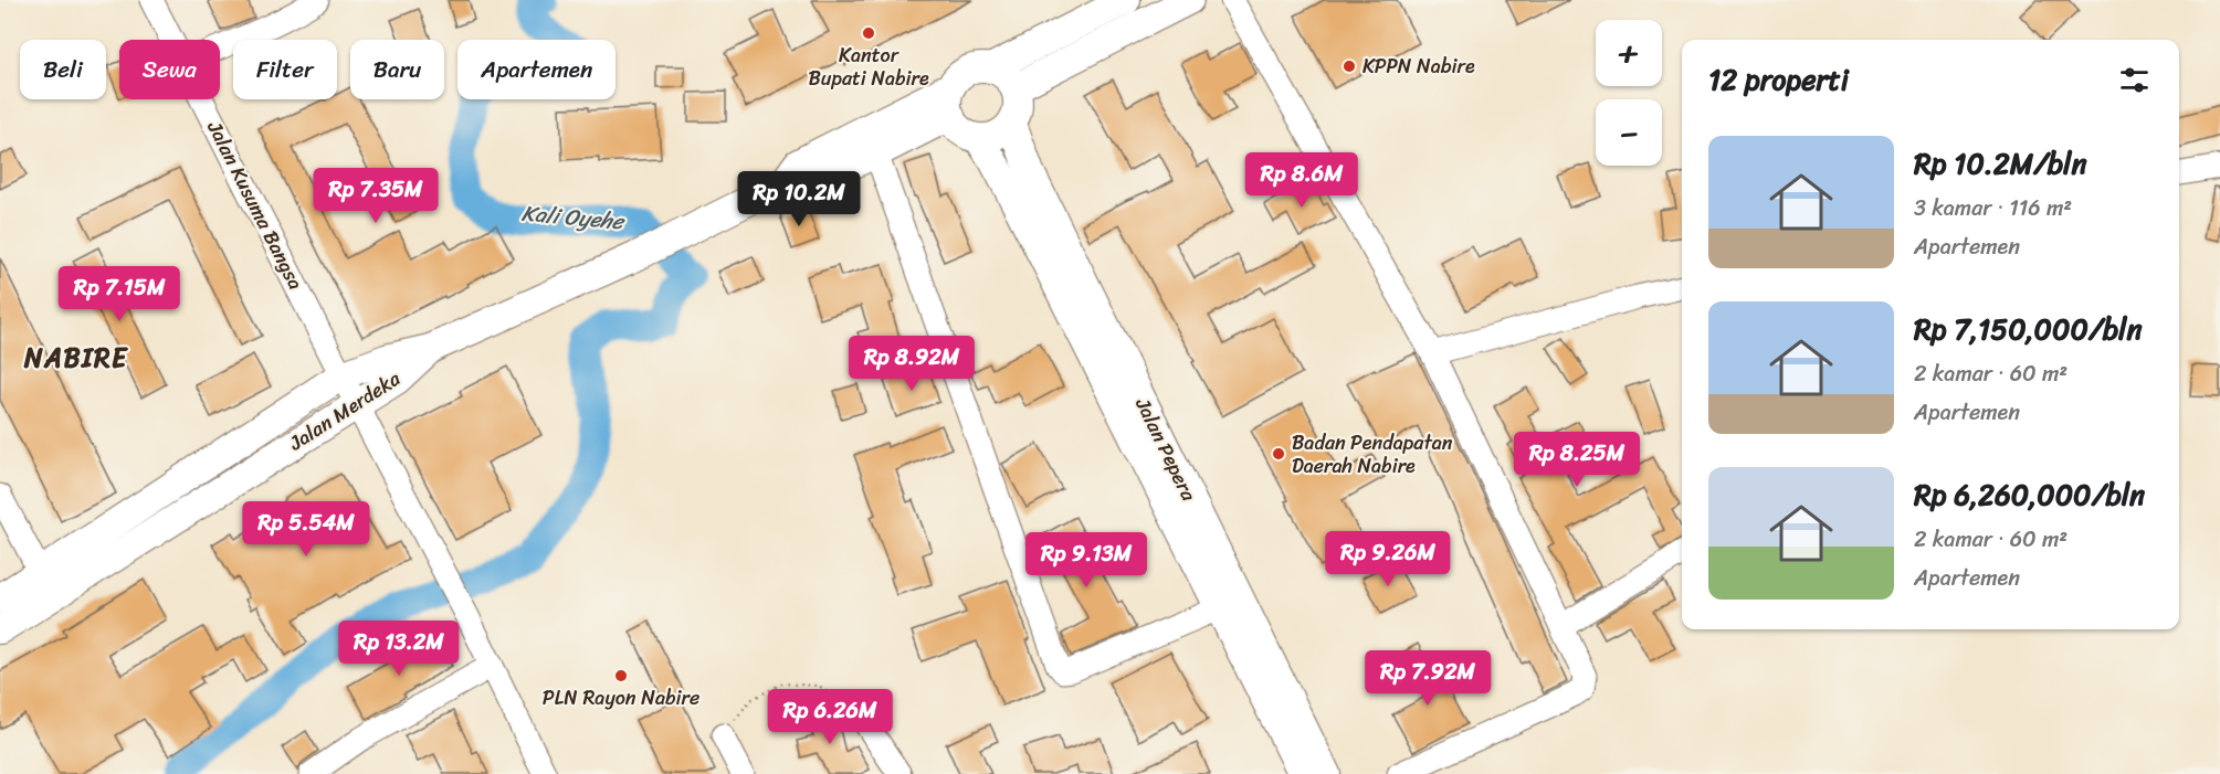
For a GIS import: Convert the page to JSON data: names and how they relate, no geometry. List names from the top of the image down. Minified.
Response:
{"streets":{"main road":["Jalan Merdeka","Jalan Pepera"],"street":["Jalan Kusuma Bangsa"]},"crossings":[["Jalan Kusuma Bangsa","Jalan Merdeka"]],"districts":["NABIRE"],"water":["Kali Oyehe"],"places":["Kantor Bupati Nabire","KPPN Nabire","Badan Pendapatan Daerah Nabire","PLN Rayon Nabire"],"page":{"map_buttons":["+","−"],"chip":["Beli","Sewa","Filter","Baru","Apartemen"],"heading":"12 properti","list":[{"name":"Rp 10.2M/bln","note":"3 kamar · 116 m² · Apartemen"},{"name":"Rp 7,150,000/bln","note":"2 kamar · 60 m² · Apartemen"},{"name":"Rp 6,260,000/bln","note":"2 kamar · 60 m² · Apartemen"}],"price":["Rp 8.6M","Rp 7.35M","Rp 10.2M","Rp 7.15M","Rp 8.92M","Rp 8.25M","Rp 5.54M","Rp 9.26M","Rp 9.13M","Rp 13.2M","Rp 7.92M","Rp 6.26M"]}}
